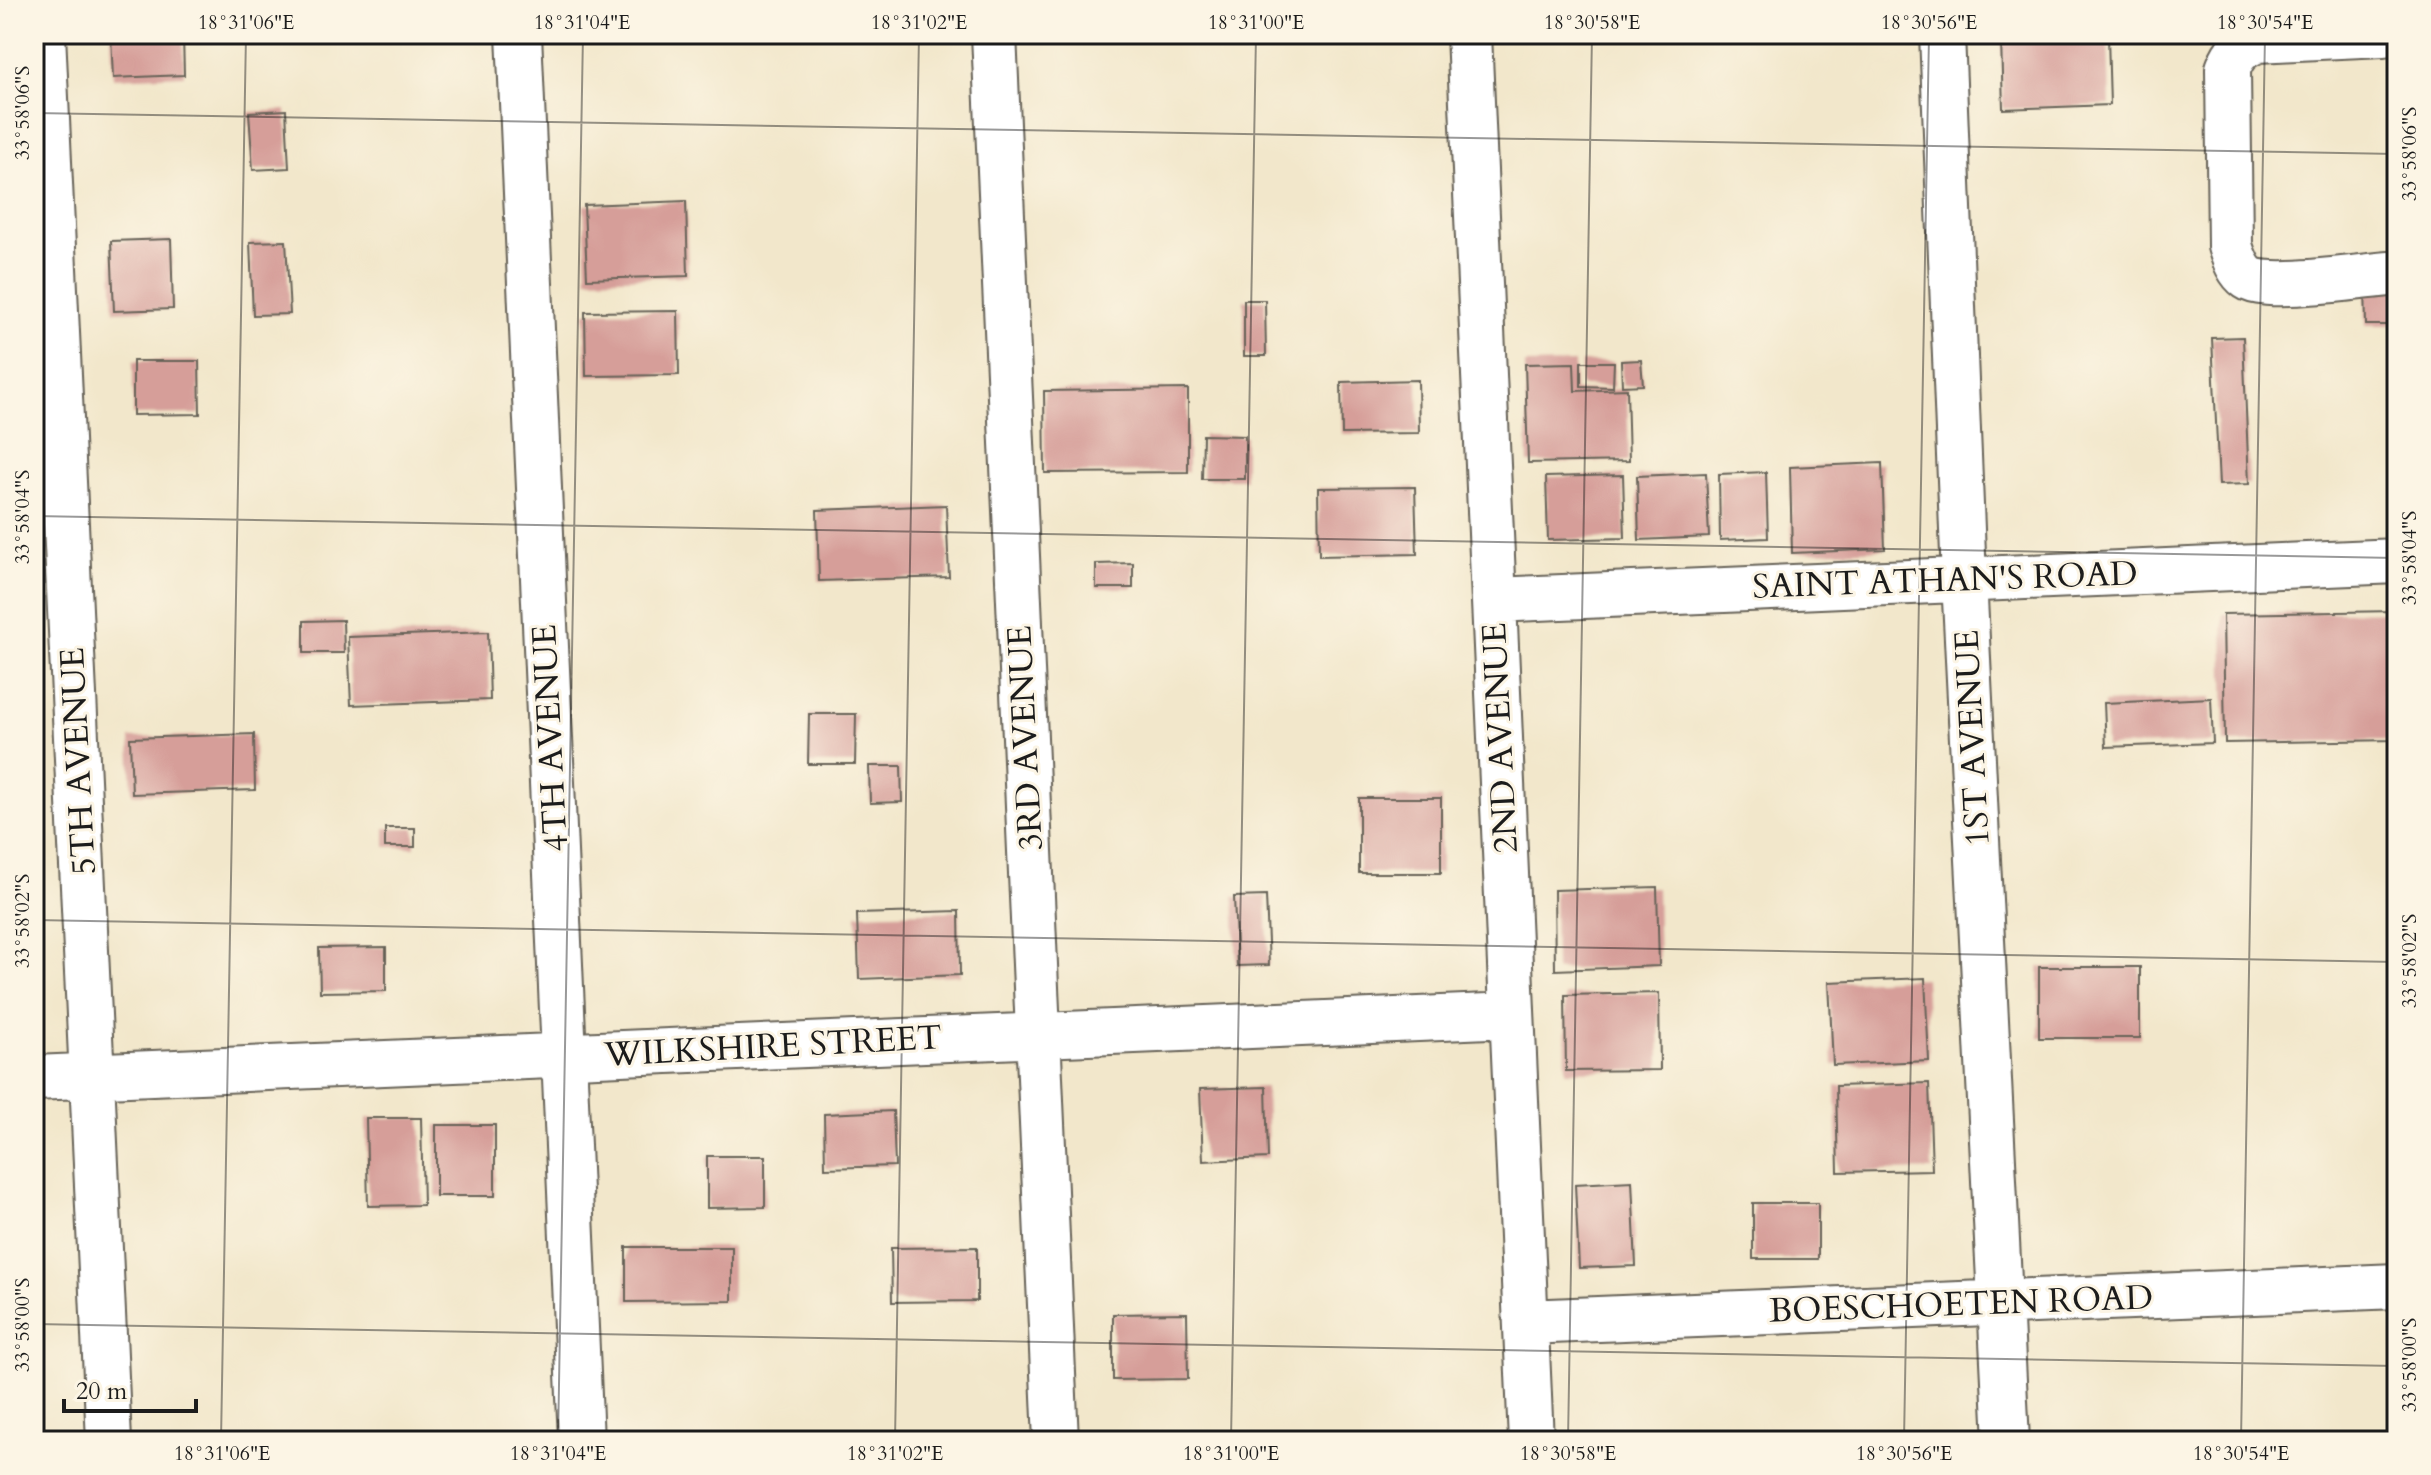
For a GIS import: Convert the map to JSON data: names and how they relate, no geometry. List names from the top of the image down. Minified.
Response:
{"streets":{"street":["SAINT ATHAN'S ROAD","4TH AVENUE","3RD AVENUE","2ND AVENUE","1ST AVENUE","5TH AVENUE","WILKSHIRE STREET","BOESCHOETEN ROAD"]},"crossings":[["SAINT ATHAN'S ROAD","2ND AVENUE"],["SAINT ATHAN'S ROAD","1ST AVENUE"],["4TH AVENUE","WILKSHIRE STREET"],["3RD AVENUE","WILKSHIRE STREET"],["2ND AVENUE","WILKSHIRE STREET"],["2ND AVENUE","BOESCHOETEN ROAD"],["1ST AVENUE","BOESCHOETEN ROAD"],["5TH AVENUE","WILKSHIRE STREET"]],"scale_bar":"20 m","coordinates":["18°31'06\"E","18°31'04\"E","18°31'02\"E","18°31'00\"E","18°30'58\"E","18°30'56\"E","18°30'54\"E","33°58'06\"S","33°58'04\"S","33°58'02\"S","33°58'00\"S"]}
